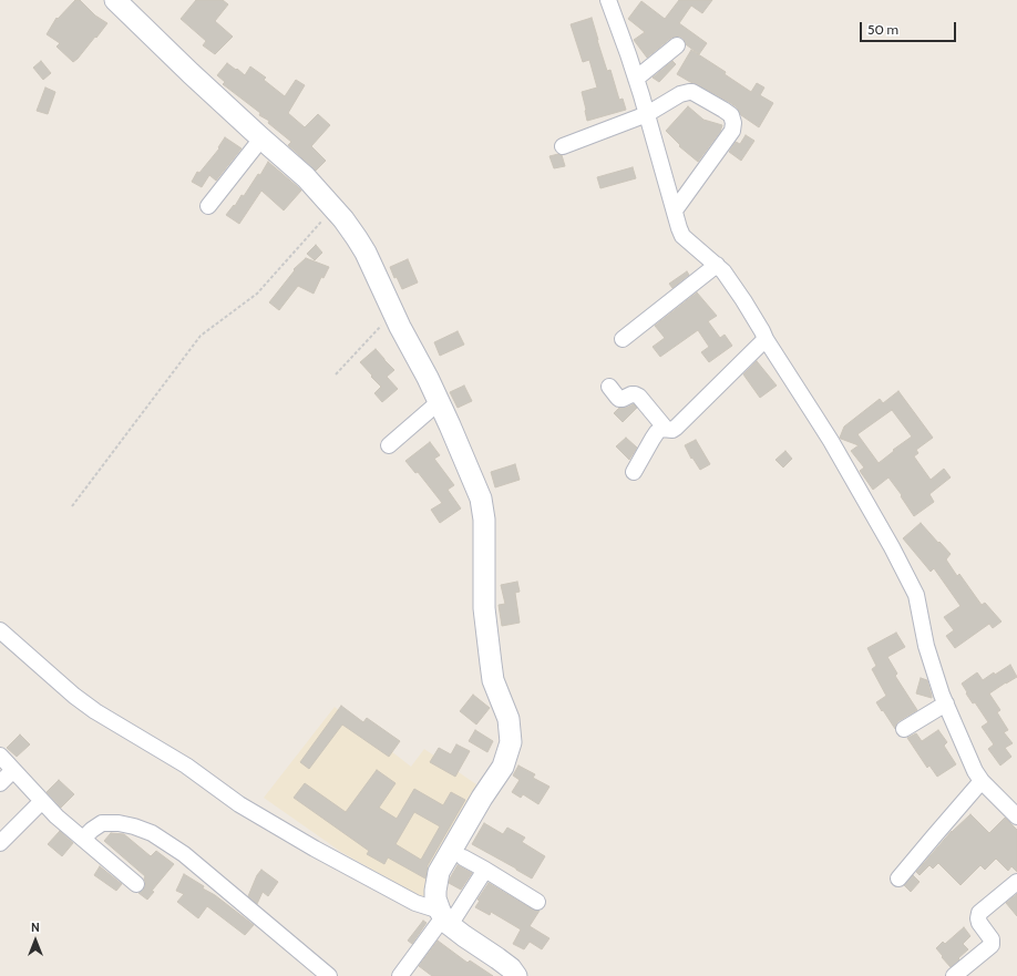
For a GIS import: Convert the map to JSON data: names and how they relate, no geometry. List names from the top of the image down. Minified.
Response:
{"scale_bar":"50 m","north":"top"}
